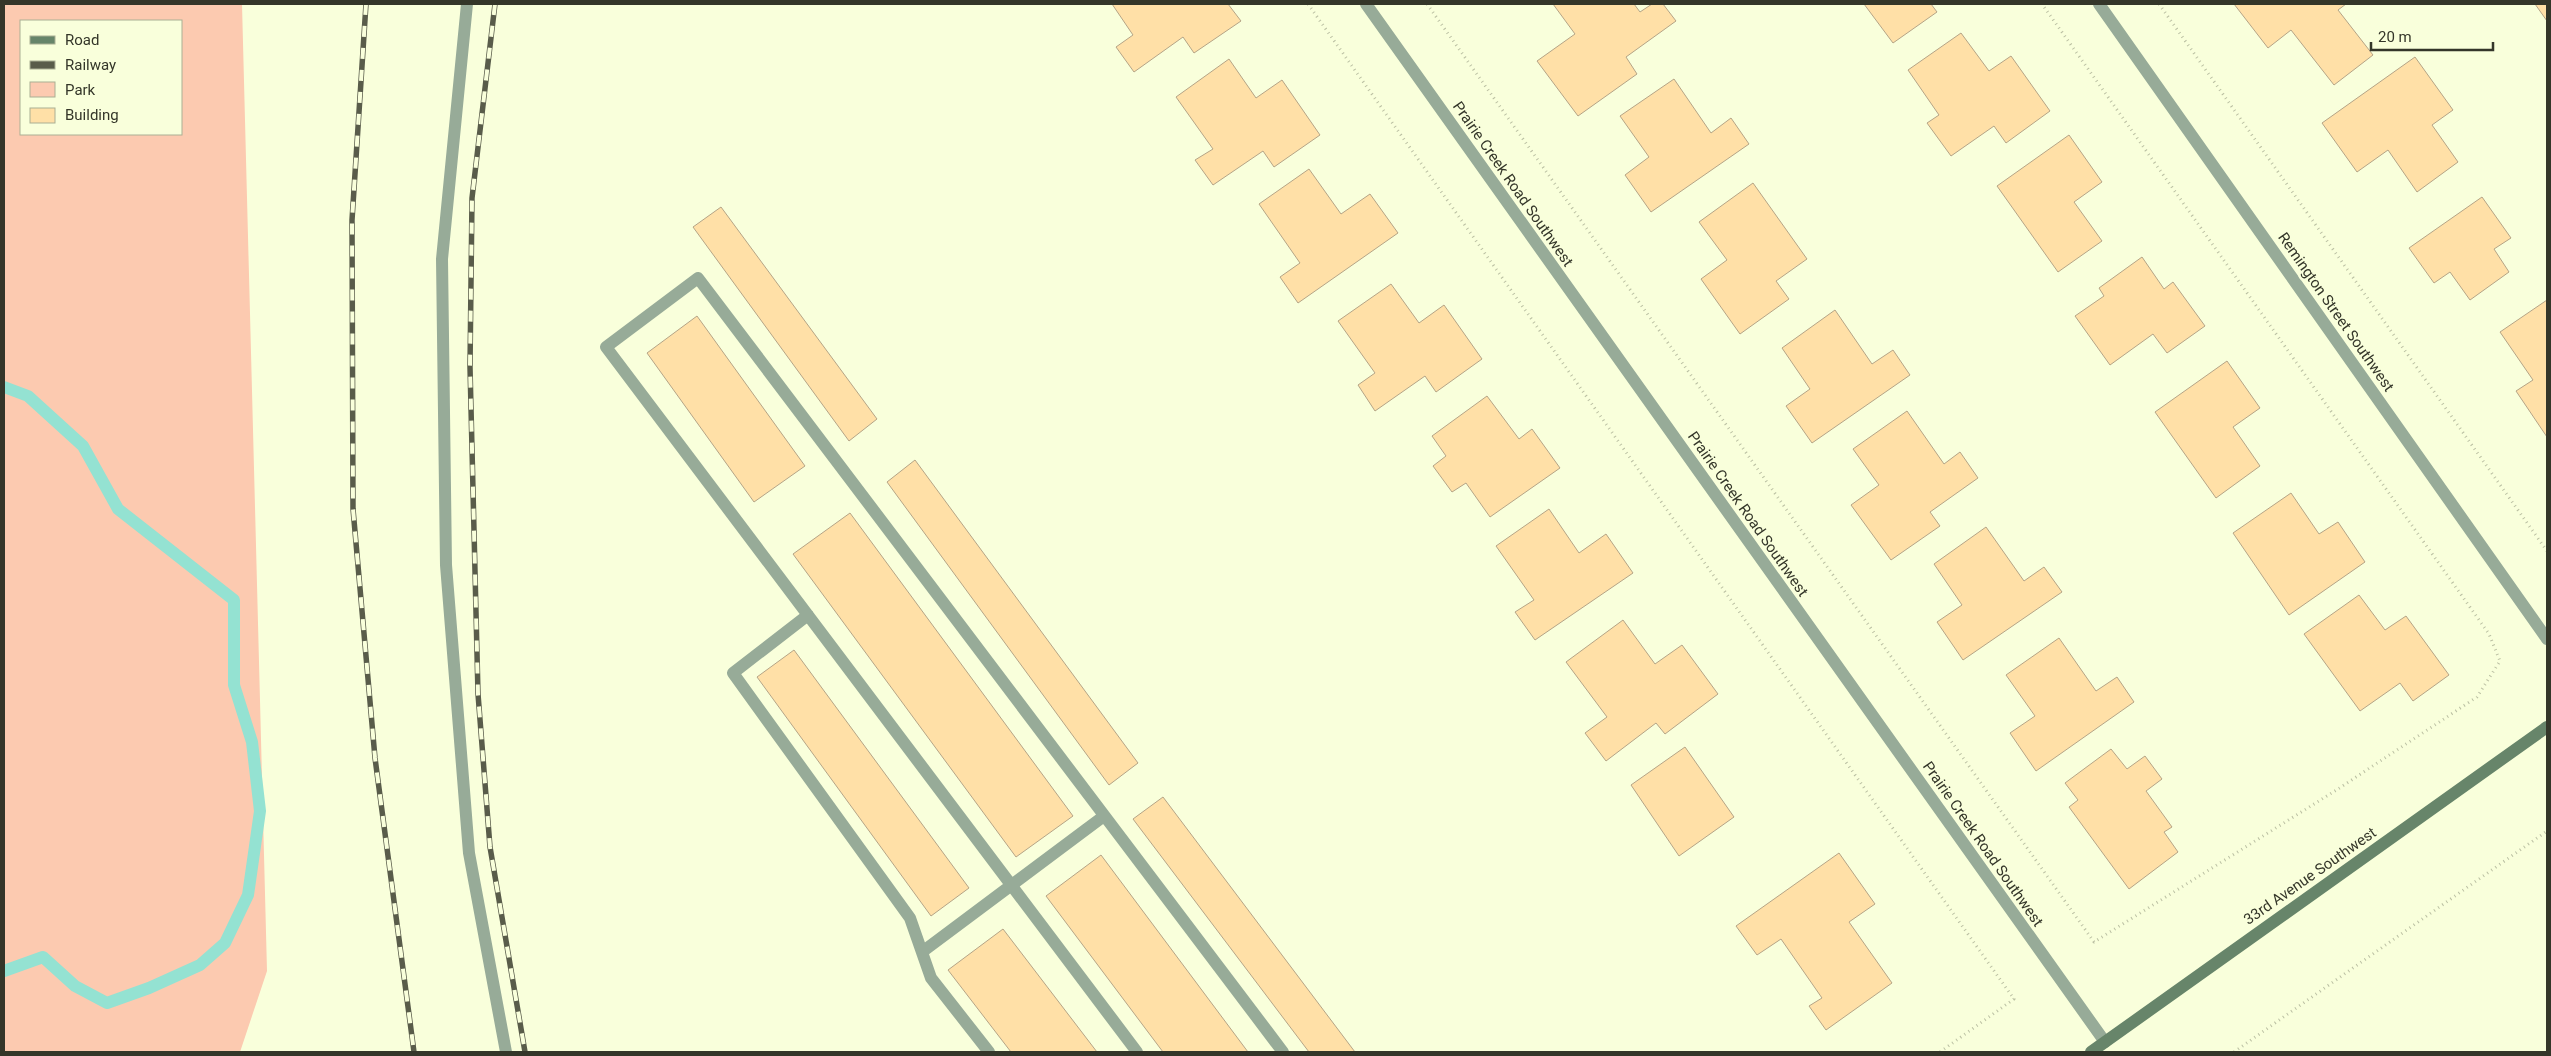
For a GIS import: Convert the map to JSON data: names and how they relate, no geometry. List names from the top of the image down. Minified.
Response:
{"streets":{"street":["Prairie Creek Road Southwest","Remington Street Southwest","33rd Avenue Southwest"]},"crossings":[["Prairie Creek Road Southwest","33rd Avenue Southwest"]],"legend":["Road","Railway","Park","Building"],"scale_bar":"20 m"}
